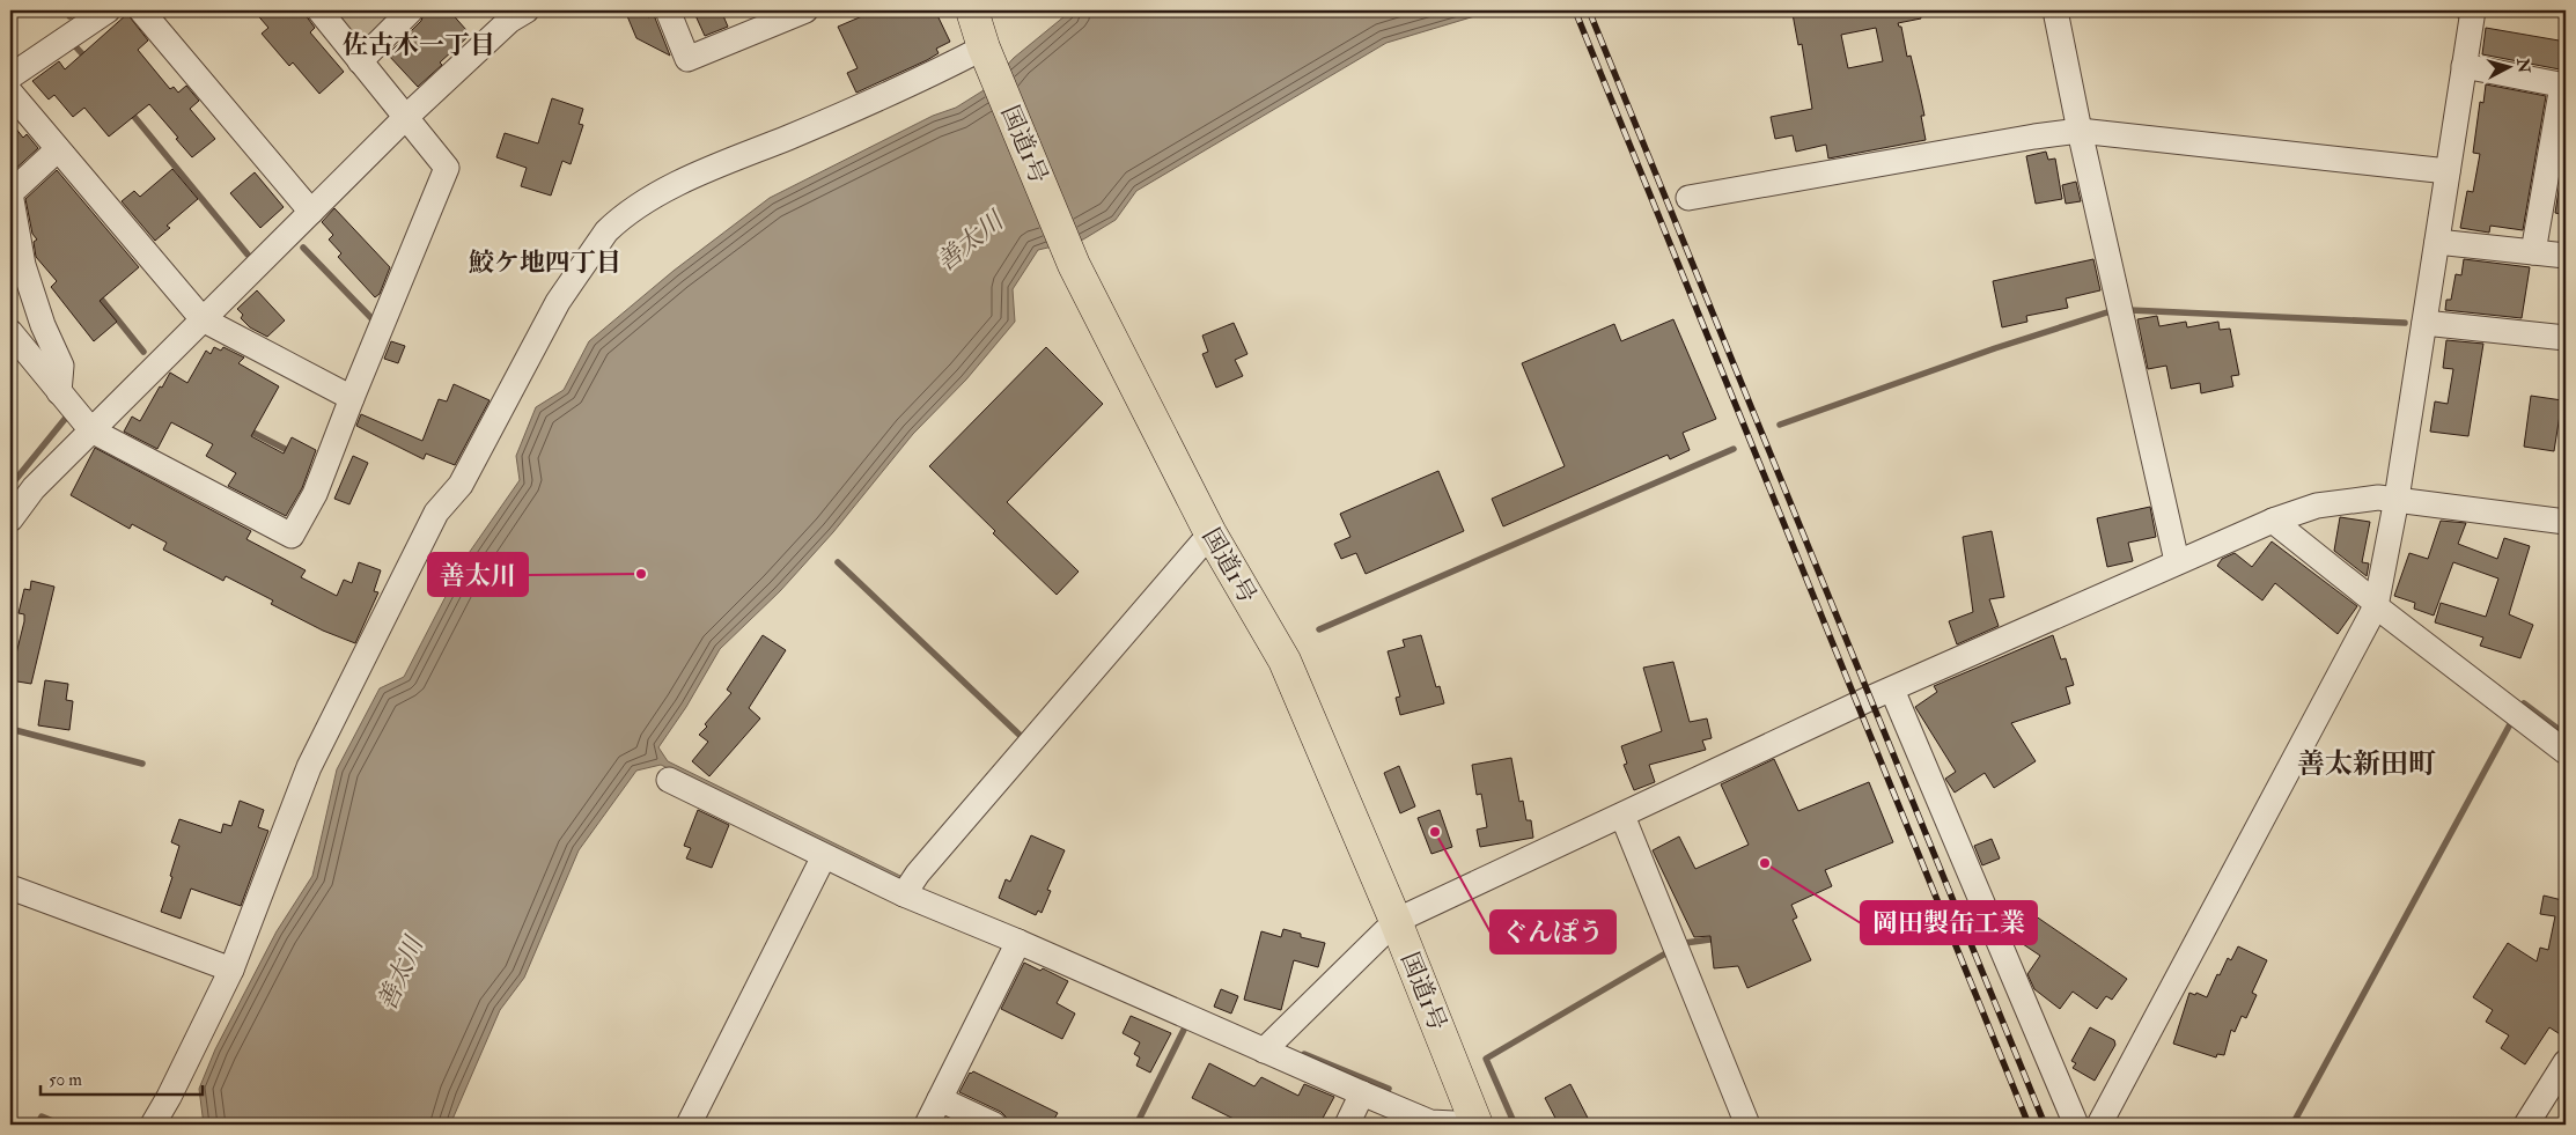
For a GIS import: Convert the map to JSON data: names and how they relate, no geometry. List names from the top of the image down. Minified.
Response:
{"streets":{"highway":["国道1号"]},"districts":["佐古木一丁目","鮫ケ地四丁目","善太新田町"],"water":["善太川"],"places":["善太川","ぐんぽう","岡田製缶工業"],"scale_bar":"50 m","north":"right"}
